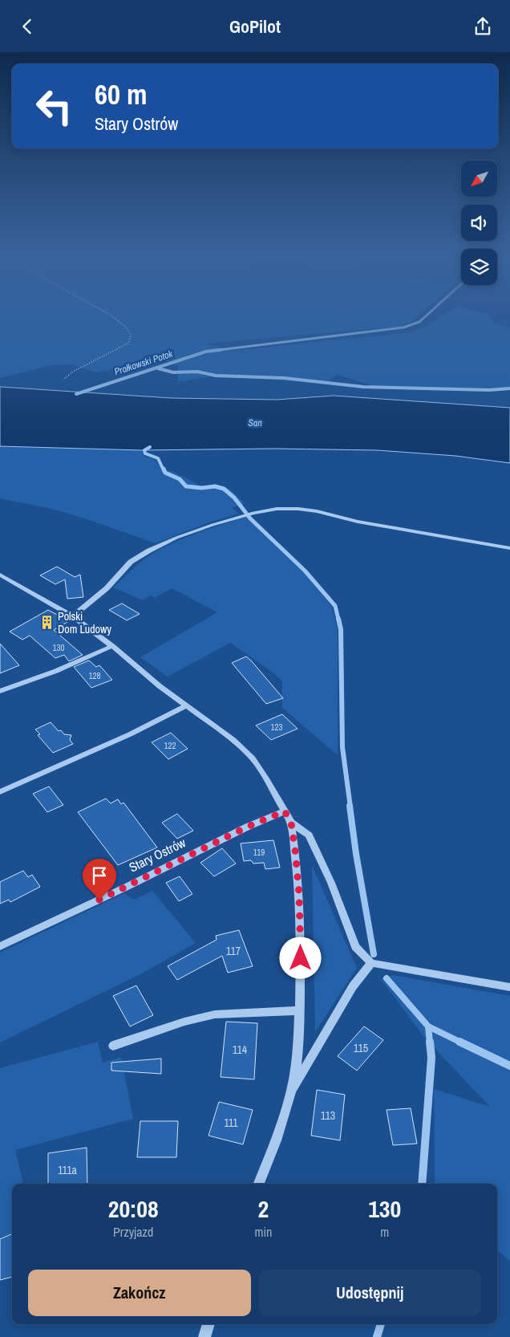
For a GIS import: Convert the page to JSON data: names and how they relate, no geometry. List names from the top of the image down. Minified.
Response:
{"streets":{"street":["Stary Ostrów"]},"water":["Prałkowski Potok","San"],"places":{"building":["Polski Dom Ludowy"]},"house_numbers":["130","128","123","122","119","117","115","114","113","111","111a"],"north":"bottom left","page":{"header":"GoPilot","turn":["60 m","Stary Ostrów"],"eta":["20:08","Przyjazd","2","min","130","m"],"buttons":["Zakończ","Udostępnij"]}}
